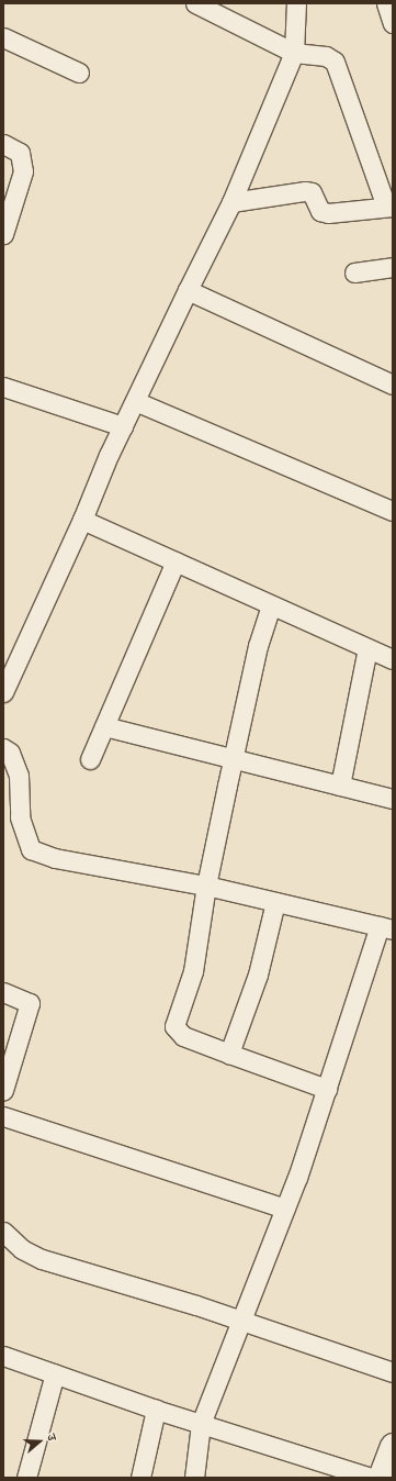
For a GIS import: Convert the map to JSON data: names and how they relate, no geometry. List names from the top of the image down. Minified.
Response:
{"north":"right"}
